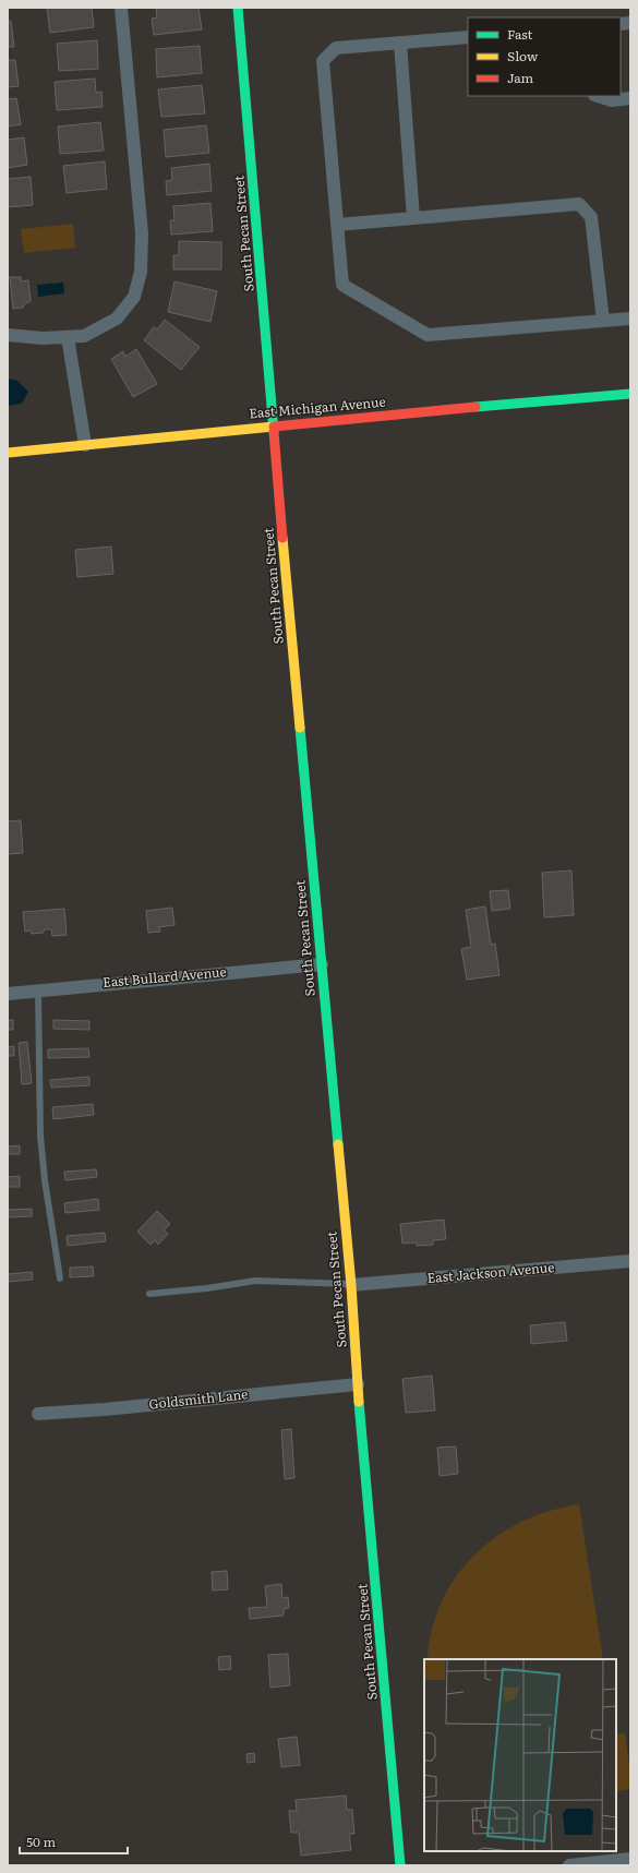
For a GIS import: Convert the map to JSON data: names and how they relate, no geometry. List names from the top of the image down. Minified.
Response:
{"streets":{"street":["South Pecan Street","East Michigan Avenue","East Bullard Avenue","East Jackson Avenue","Goldsmith Lane"]},"crossings":[["South Pecan Street","East Michigan Avenue"],["South Pecan Street","East Bullard Avenue"],["South Pecan Street","East Jackson Avenue"],["South Pecan Street","Goldsmith Lane"]],"legend":["Fast","Slow","Jam"],"scale_bar":"50 m"}
